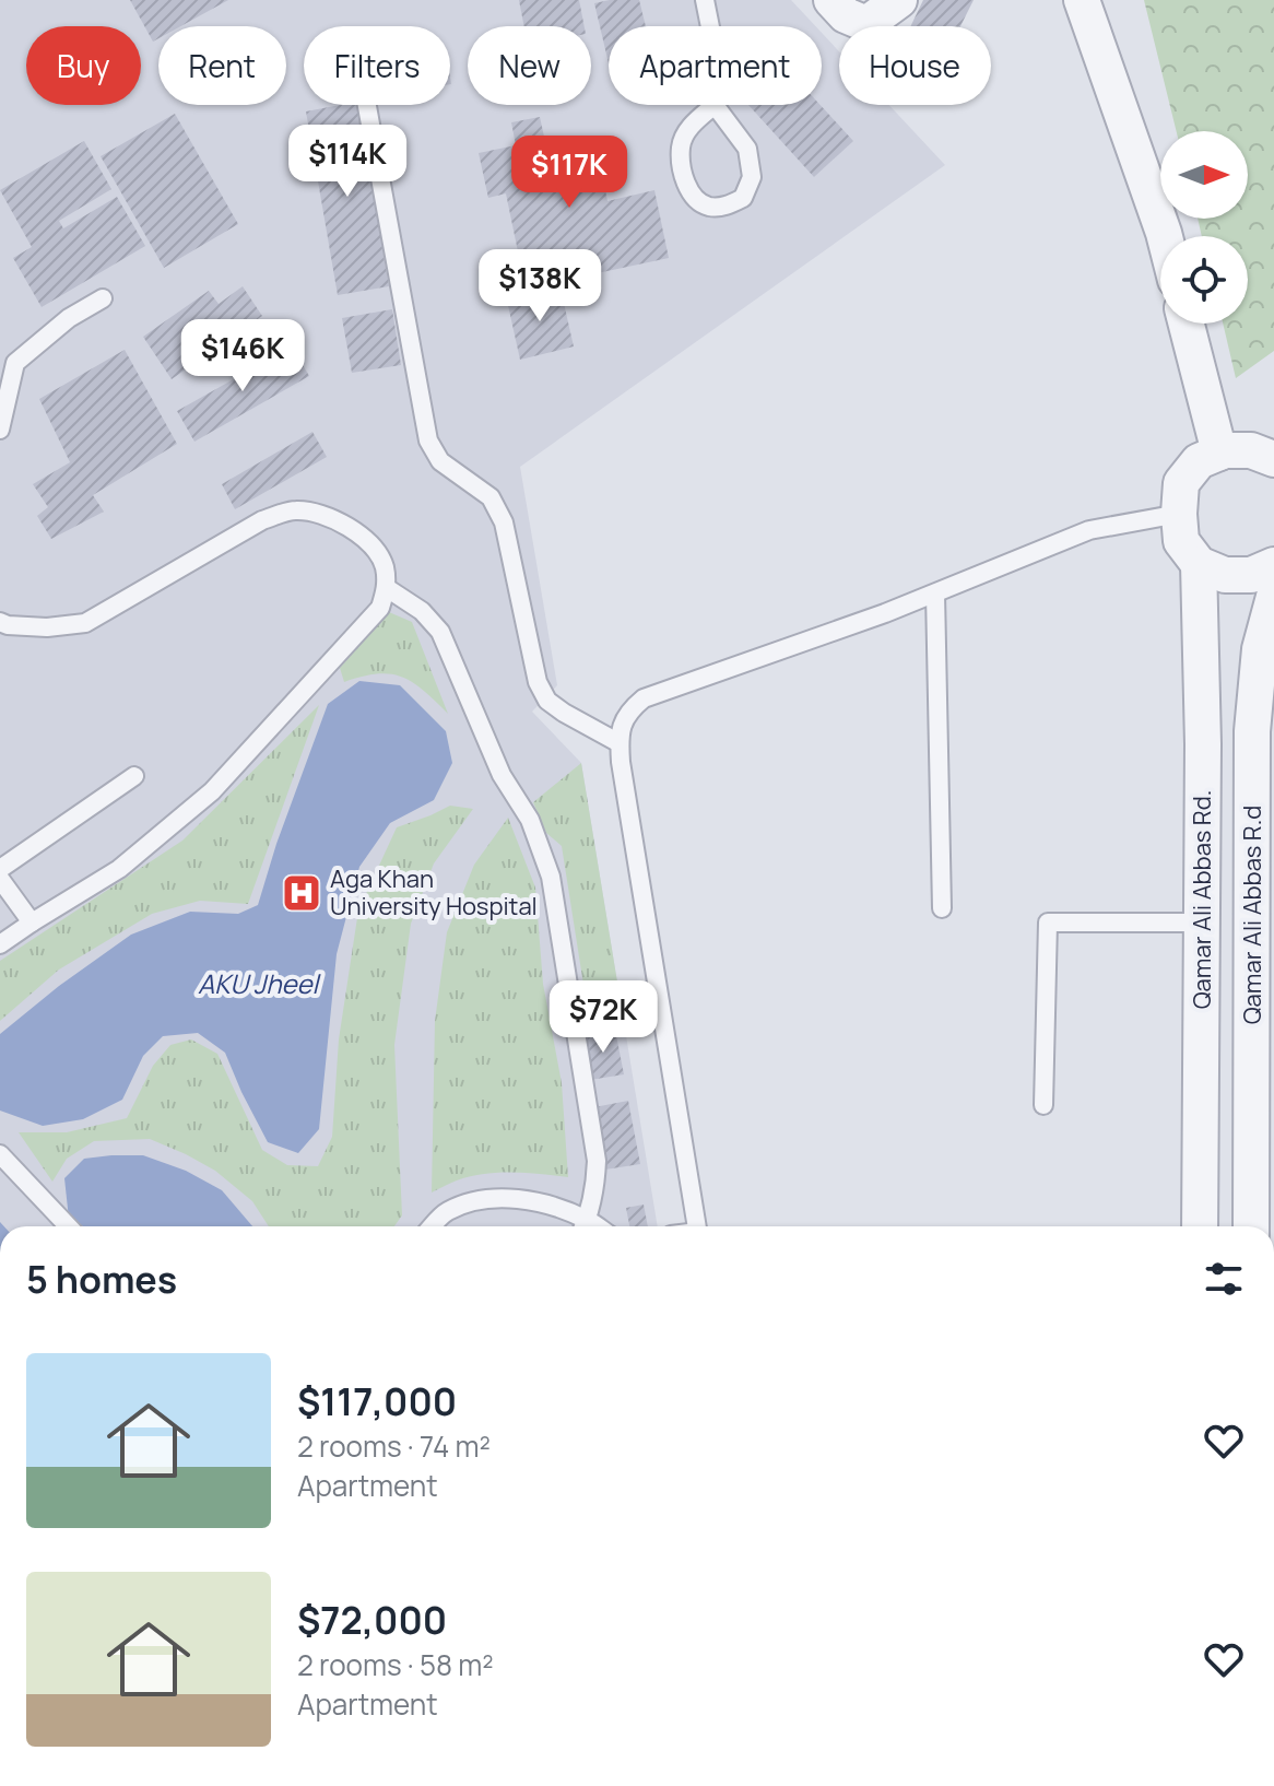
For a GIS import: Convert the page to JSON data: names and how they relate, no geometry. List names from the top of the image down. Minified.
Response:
{"streets":{"street":["Qamar Ali Abbas Rd.","Qamar Ali Abbas R.d"]},"water":["AKU Jheel"],"places":{"hospital":["Aga Khan University Hospital"]},"north":"right","page":{"chip":["Buy","Rent","Filters","New","Apartment","House"],"price":["$114K","$117K","$138K","$146K","$72K"],"heading":"5 homes","list":[{"name":"$117,000","note":"2 rooms · 74 m² · Apartment"},{"name":"$72,000","note":"2 rooms · 58 m² · Apartment"}]}}
